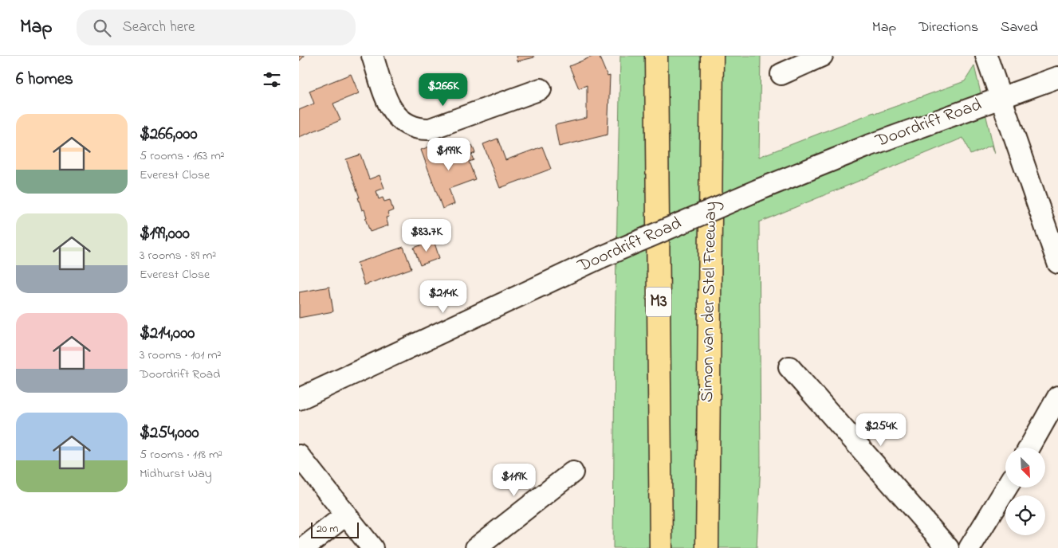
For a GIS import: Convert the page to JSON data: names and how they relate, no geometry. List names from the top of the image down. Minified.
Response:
{"streets":{"highway":["M3","Simon van der Stel Freeway"],"street":["Doordrift Road"]},"scale_bar":"20 m","north":"bottom right","page":{"header":"Map","search":"Search here","nav":["Map","Directions","Saved"],"heading":"6 homes","price":["$266K","$199K","$83.7K","$214K","$254K","$119K"],"list":[{"name":"$266,000","note":"5 rooms · 163 m² · Everest Close"},{"name":"$199,000","note":"3 rooms · 89 m² · Everest Close"},{"name":"$214,000","note":"3 rooms · 101 m² · Doordrift Road"},{"name":"$254,000","note":"5 rooms · 118 m² · Midhurst Way"}],"scale":"20 m"}}
